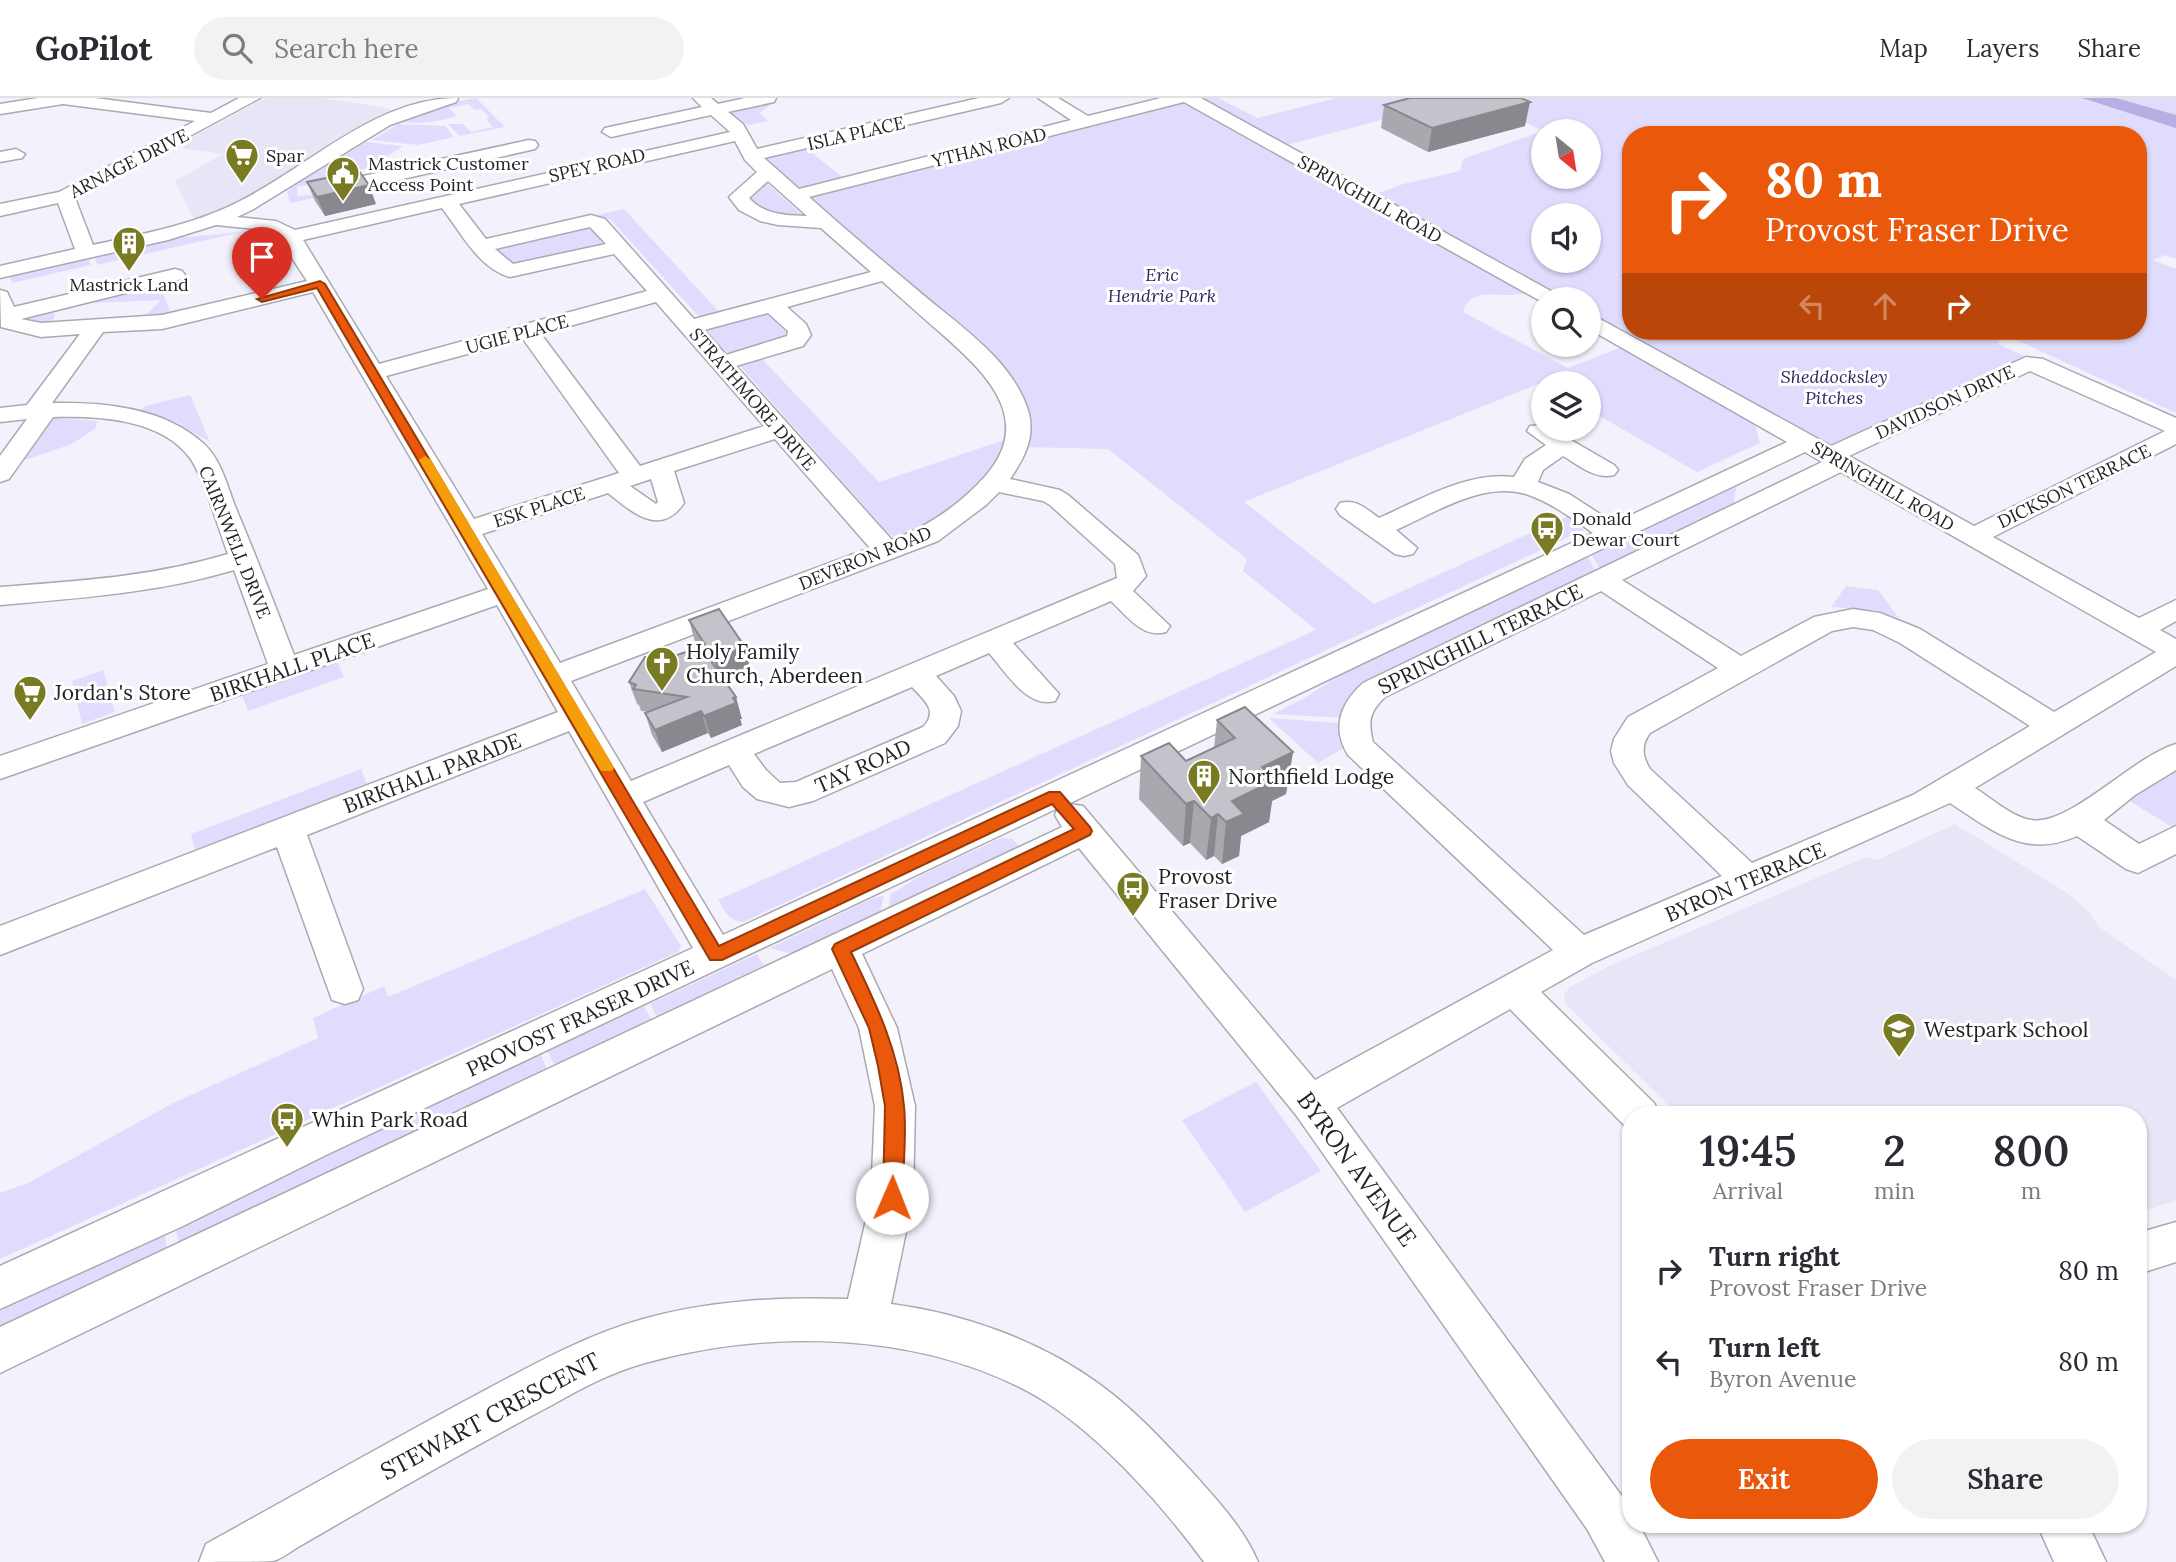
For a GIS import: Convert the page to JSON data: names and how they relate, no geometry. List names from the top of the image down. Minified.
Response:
{"streets":{"street":["ISLA PLACE","YTHAN ROAD","ARNAGE DRIVE","SPEY ROAD","SPRINGHILL ROAD","UGIE PLACE","STRATHMORE DRIVE","DAVIDSON DRIVE","DICKSON TERRACE","ESK PLACE","CAIRNWELL DRIVE","DEVERON ROAD","SPRINGHILL TERRACE","BIRKHALL PLACE","TAY ROAD","BIRKHALL PARADE","BYRON TERRACE","PROVOST FRASER DRIVE","BYRON AVENUE","STEWART CRESCENT"]},"crossings":[["ISLA PLACE","SPEY ROAD"],["ISLA PLACE","DEVERON ROAD"],["YTHAN ROAD","DEVERON ROAD"],["SPEY ROAD","DEVERON ROAD"],["SPRINGHILL ROAD","DAVIDSON DRIVE"],["SPRINGHILL ROAD","DICKSON TERRACE"],["SPRINGHILL ROAD","SPRINGHILL TERRACE"],["SPRINGHILL ROAD","BYRON TERRACE"],["SPRINGHILL ROAD","PROVOST FRASER DRIVE"],["UGIE PLACE","STRATHMORE DRIVE"],["STRATHMORE DRIVE","ESK PLACE"],["STRATHMORE DRIVE","DEVERON ROAD"],["DAVIDSON DRIVE","SPRINGHILL TERRACE"],["CAIRNWELL DRIVE","BIRKHALL PLACE"],["SPRINGHILL TERRACE","BYRON TERRACE"],["BYRON TERRACE","BYRON AVENUE"],["PROVOST FRASER DRIVE","BYRON AVENUE"]],"parks":["Eric Hendrie Park","Sheddocksley Pitches"],"places":{"supermarket":["Spar","Jordan's Store"],"public building":["Mastrick Customer Access Point"],"building":["Mastrick Land","Northfield Lodge"],"bus stop":["Donald Dewar Court","Provost Fraser Drive","Whin Park Road"],"church":["Holy Family Church, Aberdeen"],"school or university":["Westpark School"]},"north":"bottom right","page":{"header":"GoPilot","search":"Search here","nav":["Map","Layers","Share"],"turn":["80 m","Provost Fraser Drive"],"eta":["19:45","Arrival","2","min","800","m"],"list":[{"name":"Turn right","note":"Provost Fraser Drive","value":"80 m"},{"name":"Turn left","note":"Byron Avenue","value":"80 m"}],"buttons":["Exit","Share"]}}
